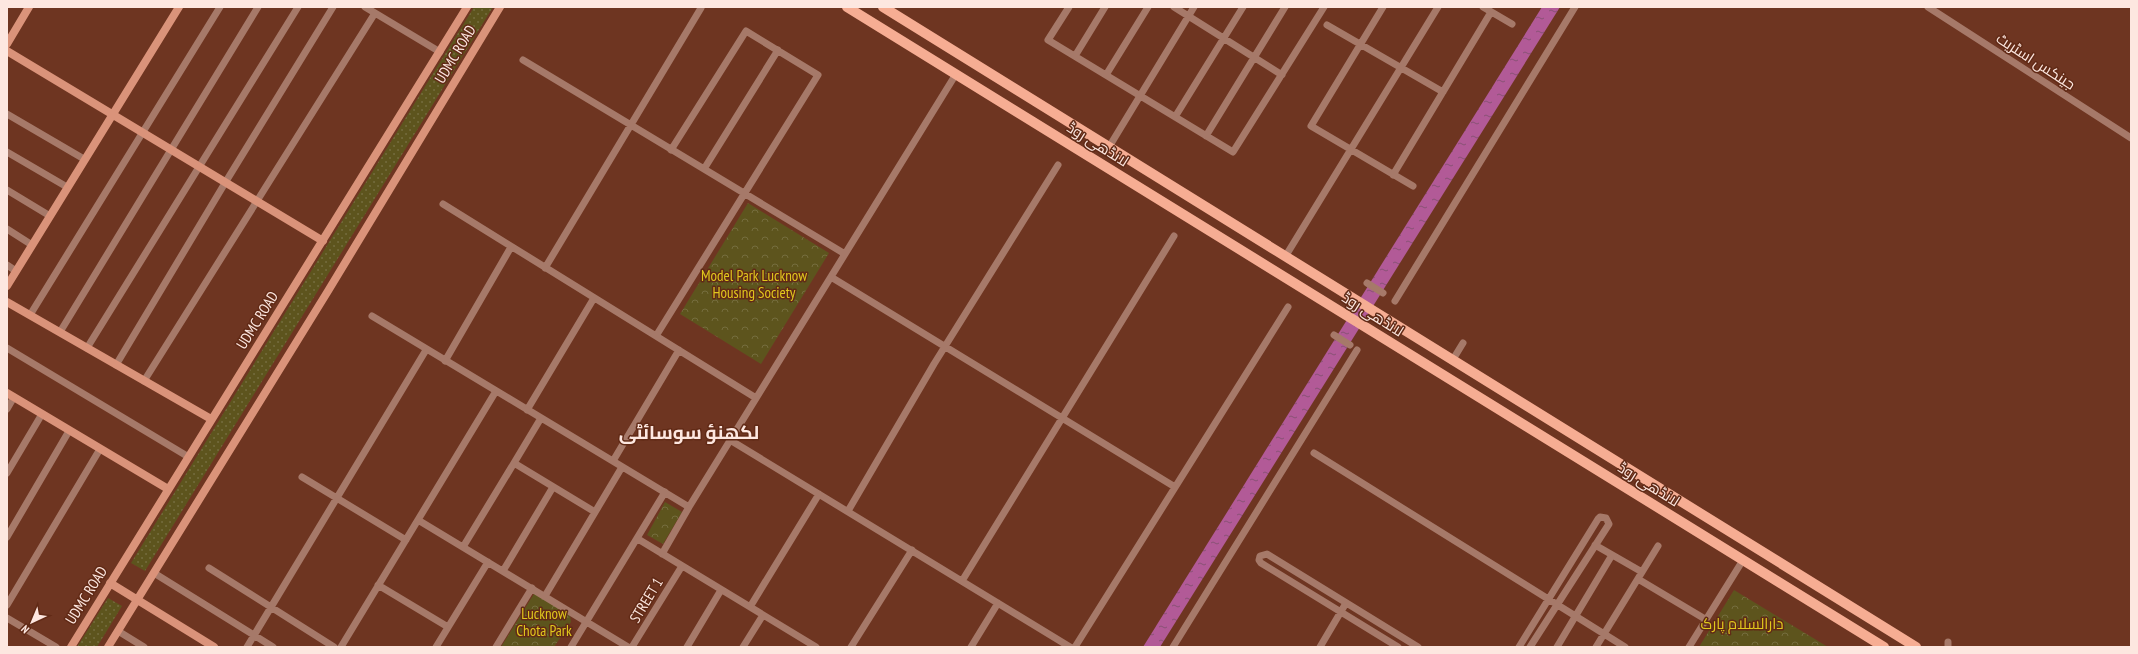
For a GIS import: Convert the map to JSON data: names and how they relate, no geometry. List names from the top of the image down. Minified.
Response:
{"streets":{"main road":["UDMC ROAD","لانڈھی روڈ"],"street":["جینکس اسٹریٹ","STREET 1"]},"districts":["لکھنؤ سوسائٹی"],"parks":["Model Park Lucknow Housing Society","Lucknow Chota Park","دارالسلام پارک"],"north":"bottom left"}
